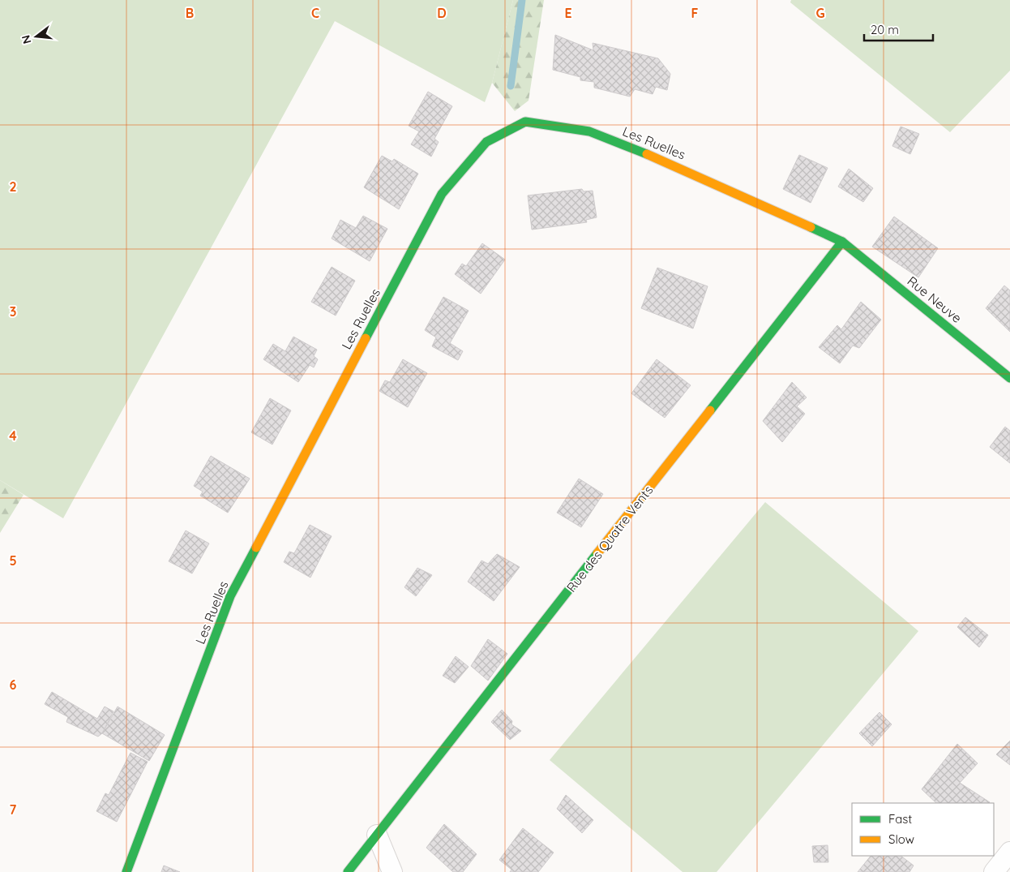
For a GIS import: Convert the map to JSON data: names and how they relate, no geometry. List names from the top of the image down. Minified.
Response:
{"streets":{"street":["Les Ruelles","Rue Neuve","Rue des Quatre Vents"]},"crossings":[["Les Ruelles","Rue Neuve"],["Les Ruelles","Rue des Quatre Vents"],["Rue Neuve","Rue des Quatre Vents"]],"legend":["Fast","Slow"],"scale_bar":"20 m","north":"left","grid":{"columns":["B","C","D","E","F","G"],"rows":["2","3","4","5","6","7"]}}
